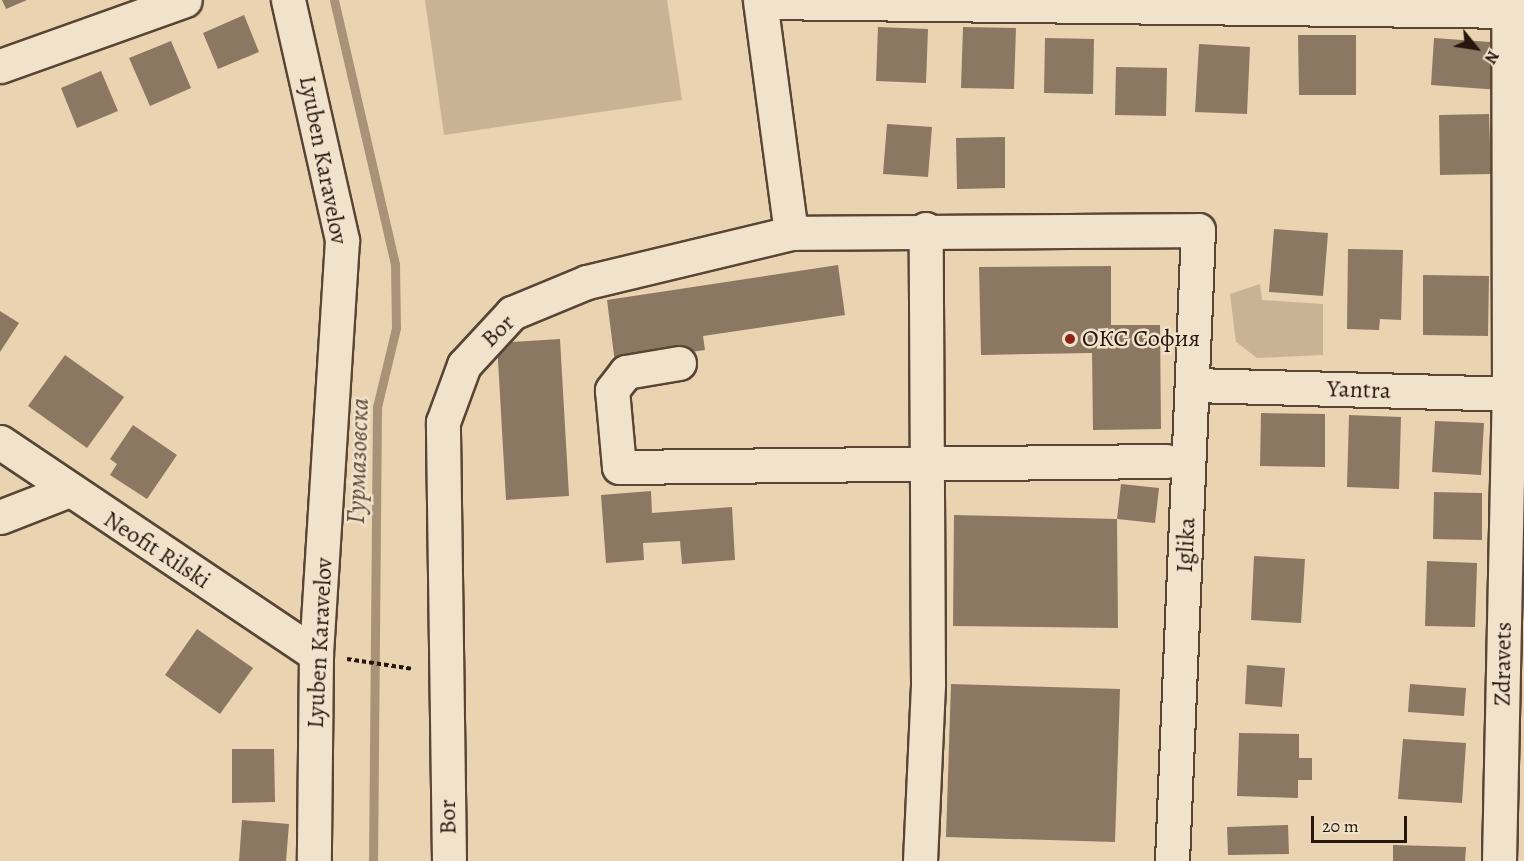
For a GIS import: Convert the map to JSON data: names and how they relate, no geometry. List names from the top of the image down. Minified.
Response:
{"streets":{"street":["Lyuben Karavelov","Bor","Yantra","Iglika","Neofit Rilski","Zdravets"]},"crossings":[["Lyuben Karavelov","Neofit Rilski"],["Bor","Iglika"],["Yantra","Iglika"],["Yantra","Zdravets"]],"water":["Гурмазовска"],"places":["ОКС София"],"scale_bar":"20 m","north":"bottom right"}
